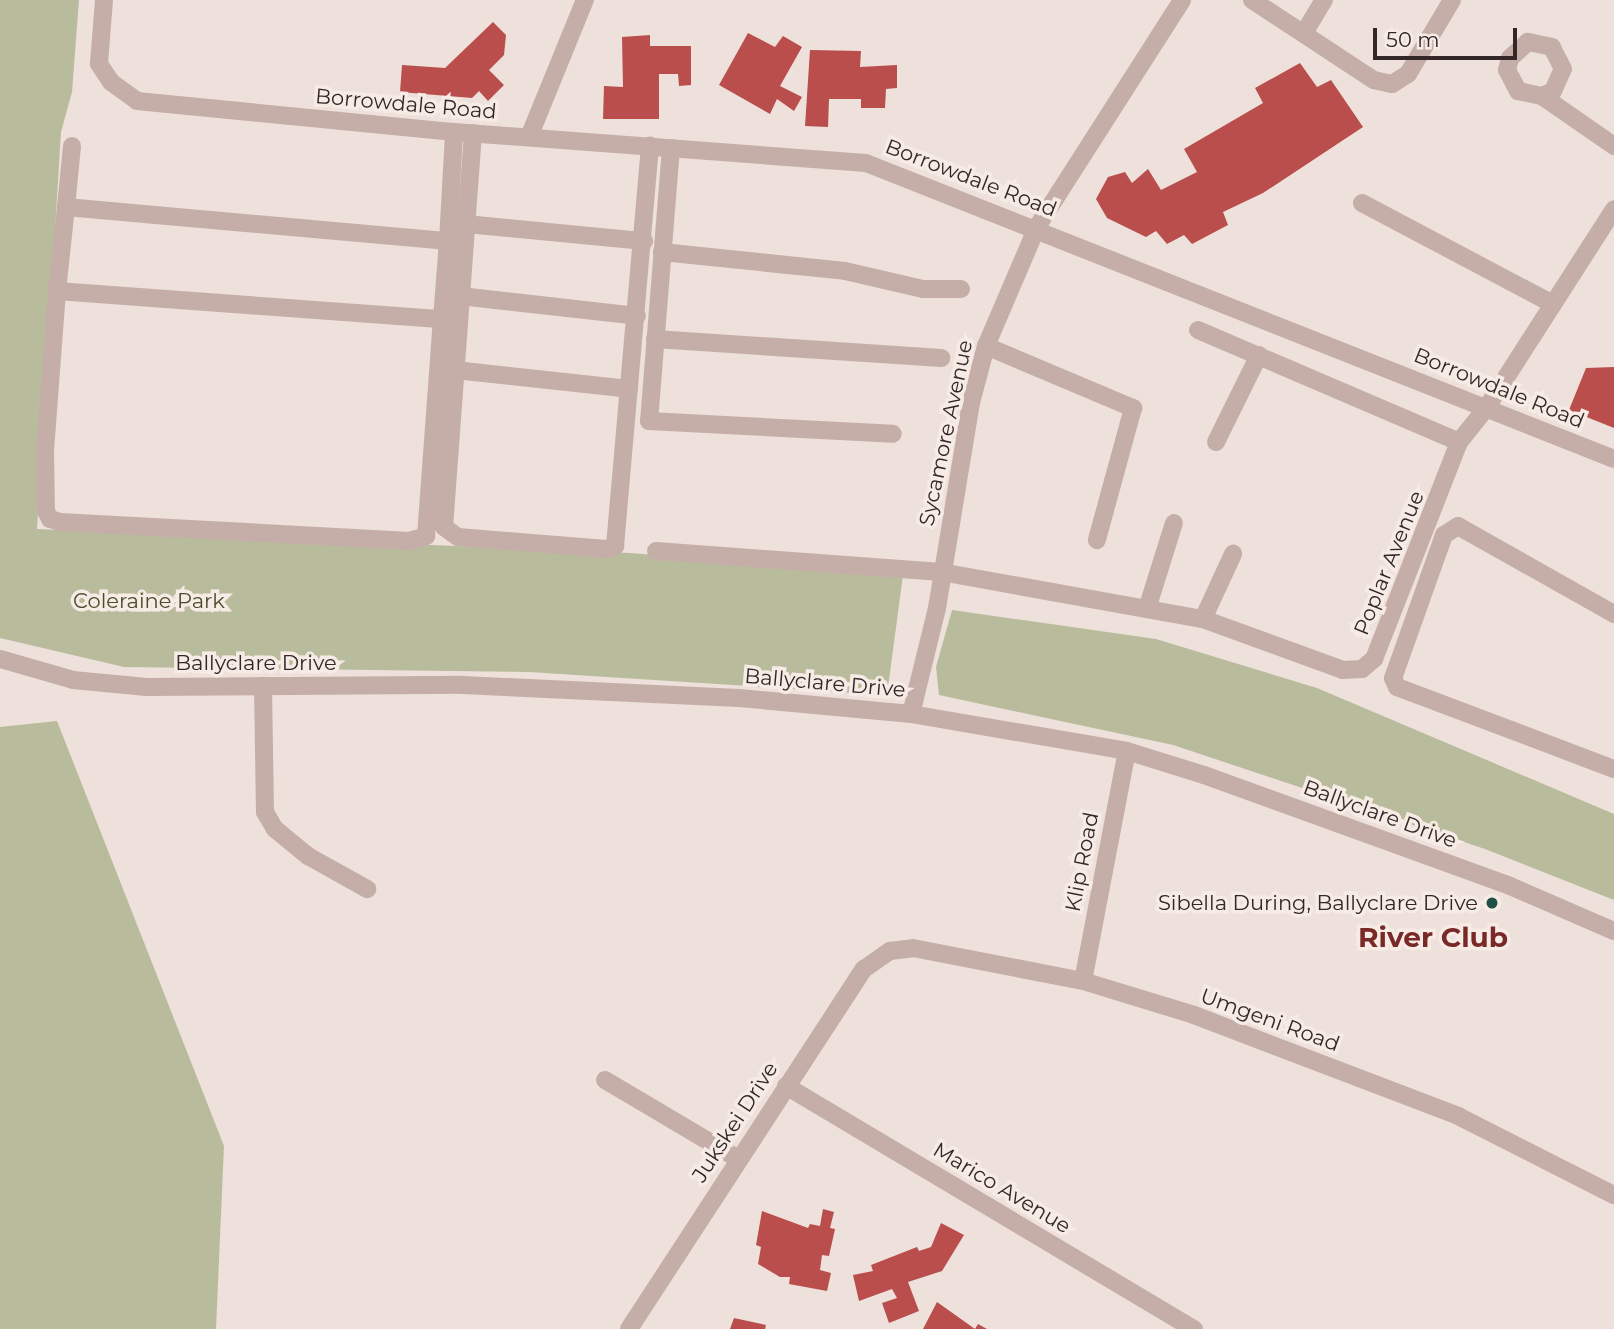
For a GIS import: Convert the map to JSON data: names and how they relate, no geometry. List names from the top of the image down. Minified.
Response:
{"streets":{"street":["Borrowdale Road","Sycamore Avenue","Poplar Avenue","Ballyclare Drive","Klip Road","Umgeni Road","Jukskei Drive","Marico Avenue"]},"crossings":[["Borrowdale Road","Sycamore Avenue"],["Borrowdale Road","Poplar Avenue"],["Sycamore Avenue","Poplar Avenue"],["Sycamore Avenue","Ballyclare Drive"],["Ballyclare Drive","Klip Road"],["Klip Road","Umgeni Road"],["Umgeni Road","Jukskei Drive"],["Jukskei Drive","Marico Avenue"]],"districts":["River Club"],"parks":["Coleraine Park"],"places":["Sibella During, Ballyclare Drive"],"scale_bar":"50 m"}
